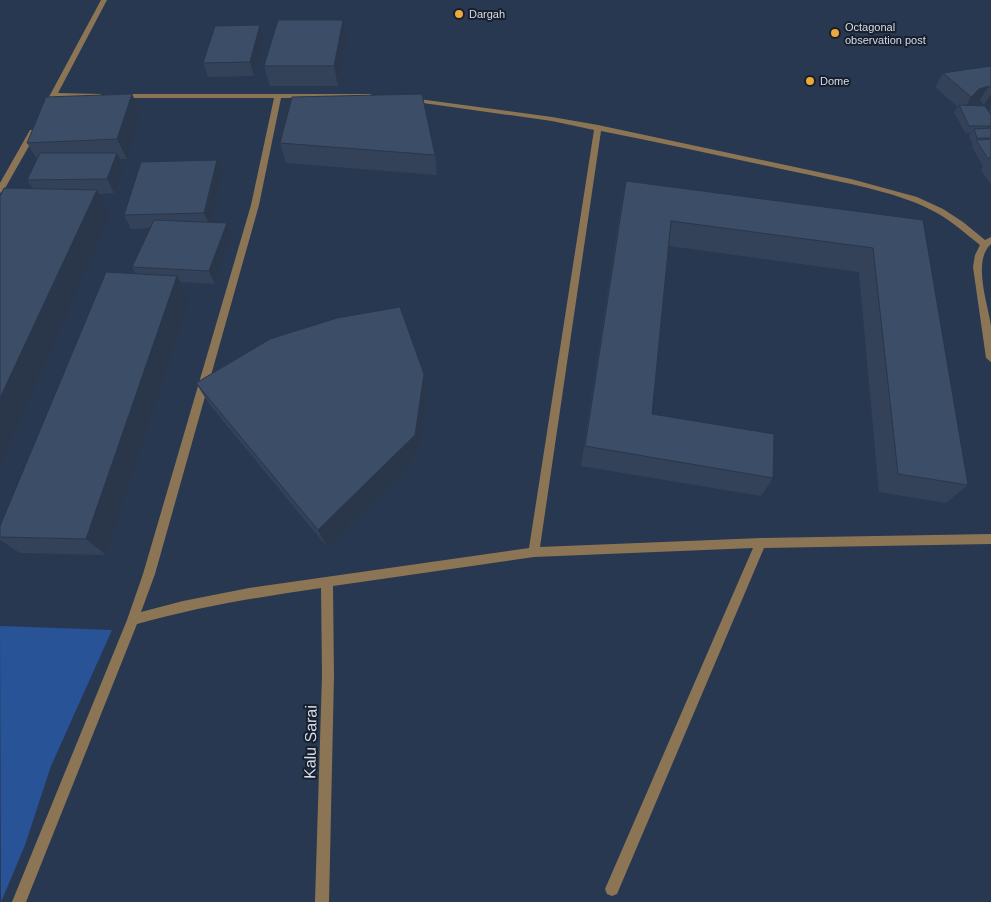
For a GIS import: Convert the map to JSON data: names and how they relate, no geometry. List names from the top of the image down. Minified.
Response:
{"streets":{"street":["Kalu Sarai"]},"places":["Dargah","Octagonal observation post","Dome"]}
